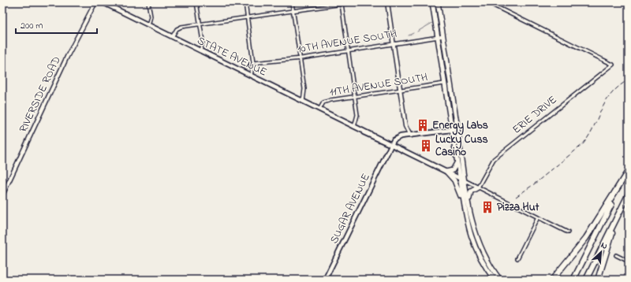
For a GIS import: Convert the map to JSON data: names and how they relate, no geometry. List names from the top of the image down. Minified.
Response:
{"streets":{"main road":["STATE AVENUE","SUGAR AVENUE"],"street":["10TH AVENUE SOUTH","11TH AVENUE SOUTH","RIVERSIDE ROAD","ERIE DRIVE"]},"crossings":[["STATE AVENUE","11TH AVENUE SOUTH"],["STATE AVENUE","SUGAR AVENUE"]],"places":{"building":["Energy Labs","Lucky Cuss Casino","Pizza Hut"]},"scale_bar":"200 m","north":"top right"}
